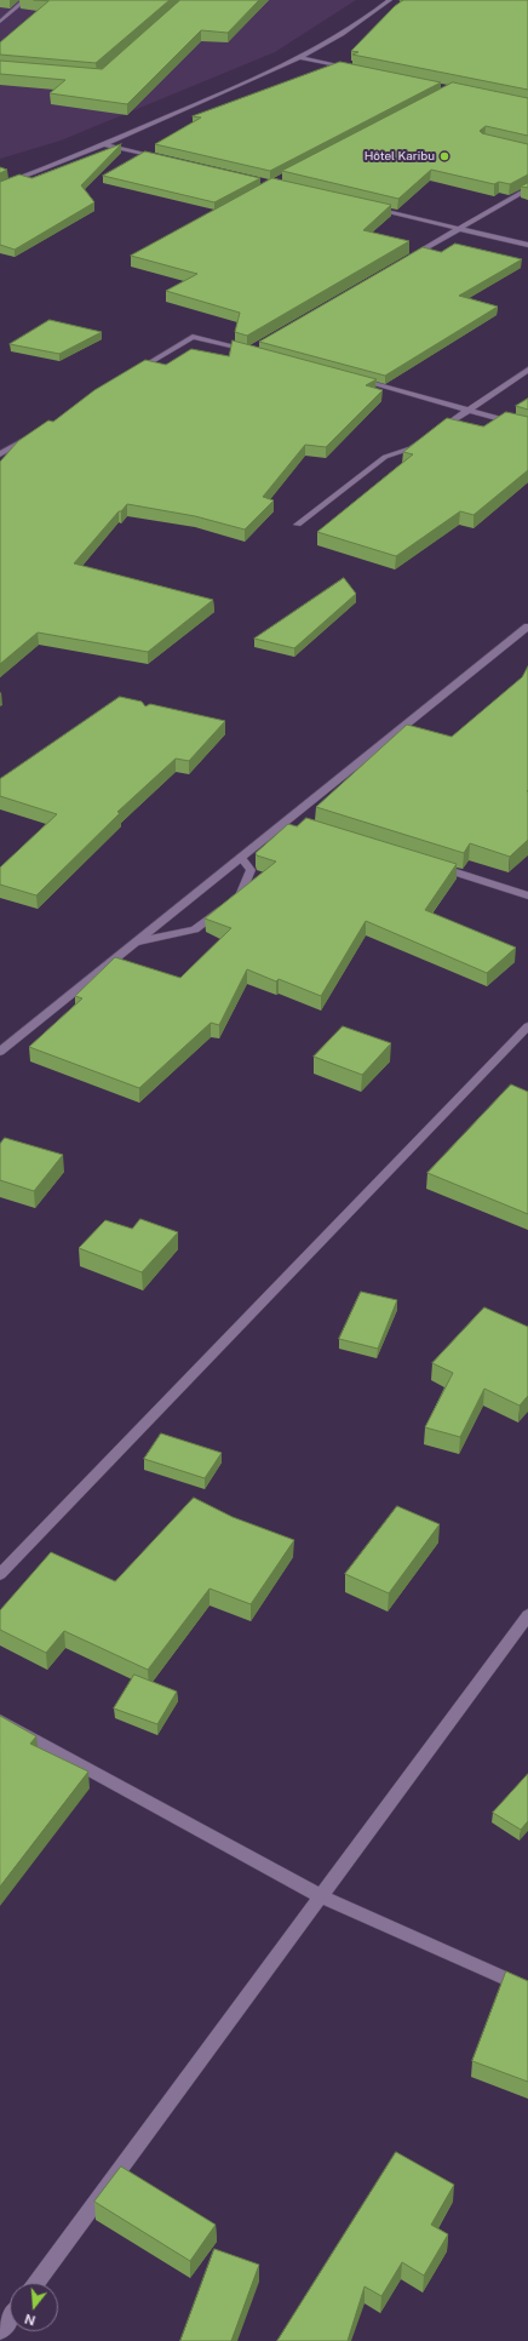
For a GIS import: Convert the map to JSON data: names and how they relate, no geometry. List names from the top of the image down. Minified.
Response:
{"places":["Hôtel Karibu"],"north":"bottom"}
